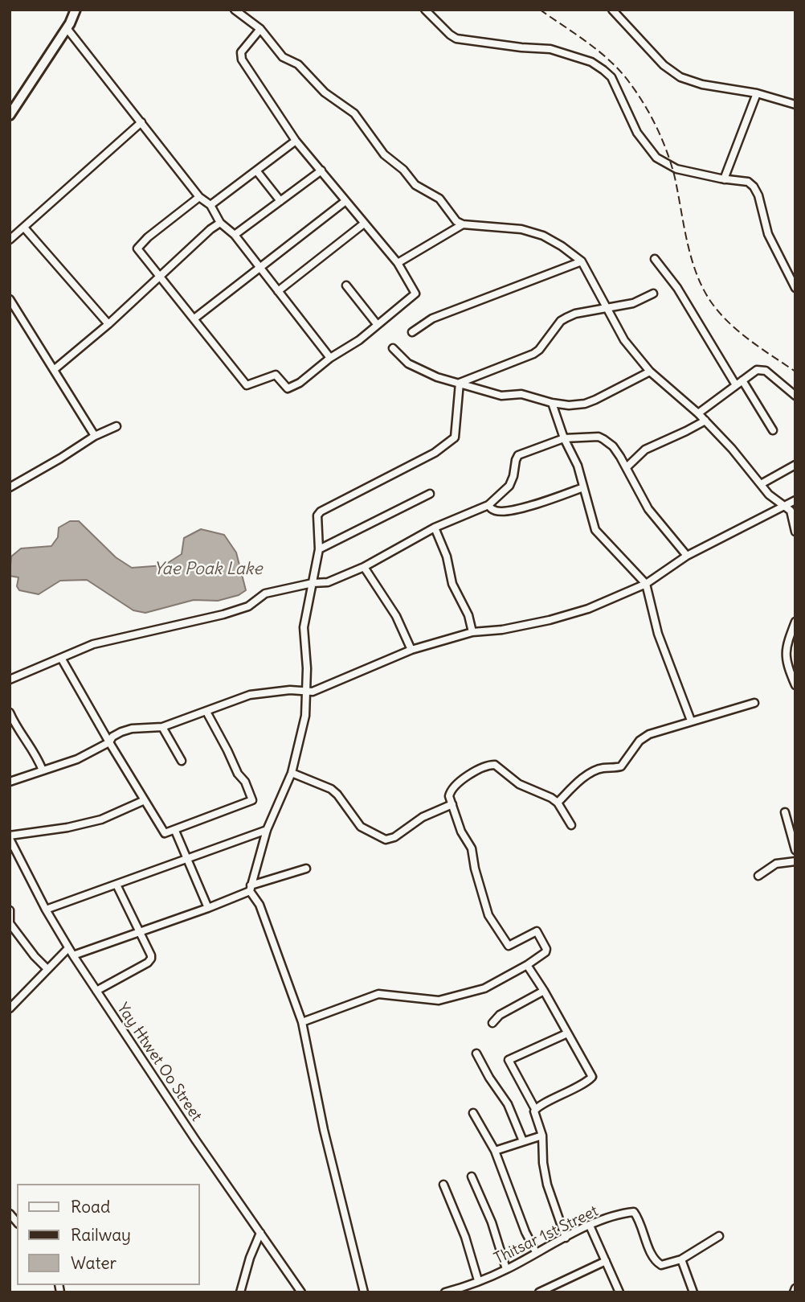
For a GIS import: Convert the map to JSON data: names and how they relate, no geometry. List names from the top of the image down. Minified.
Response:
{"streets":{"street":["Yay Htwet Oo Street","Thitsar 1st Street"]},"water":["Yae Poak Lake"],"legend":["Road","Railway","Water"]}
